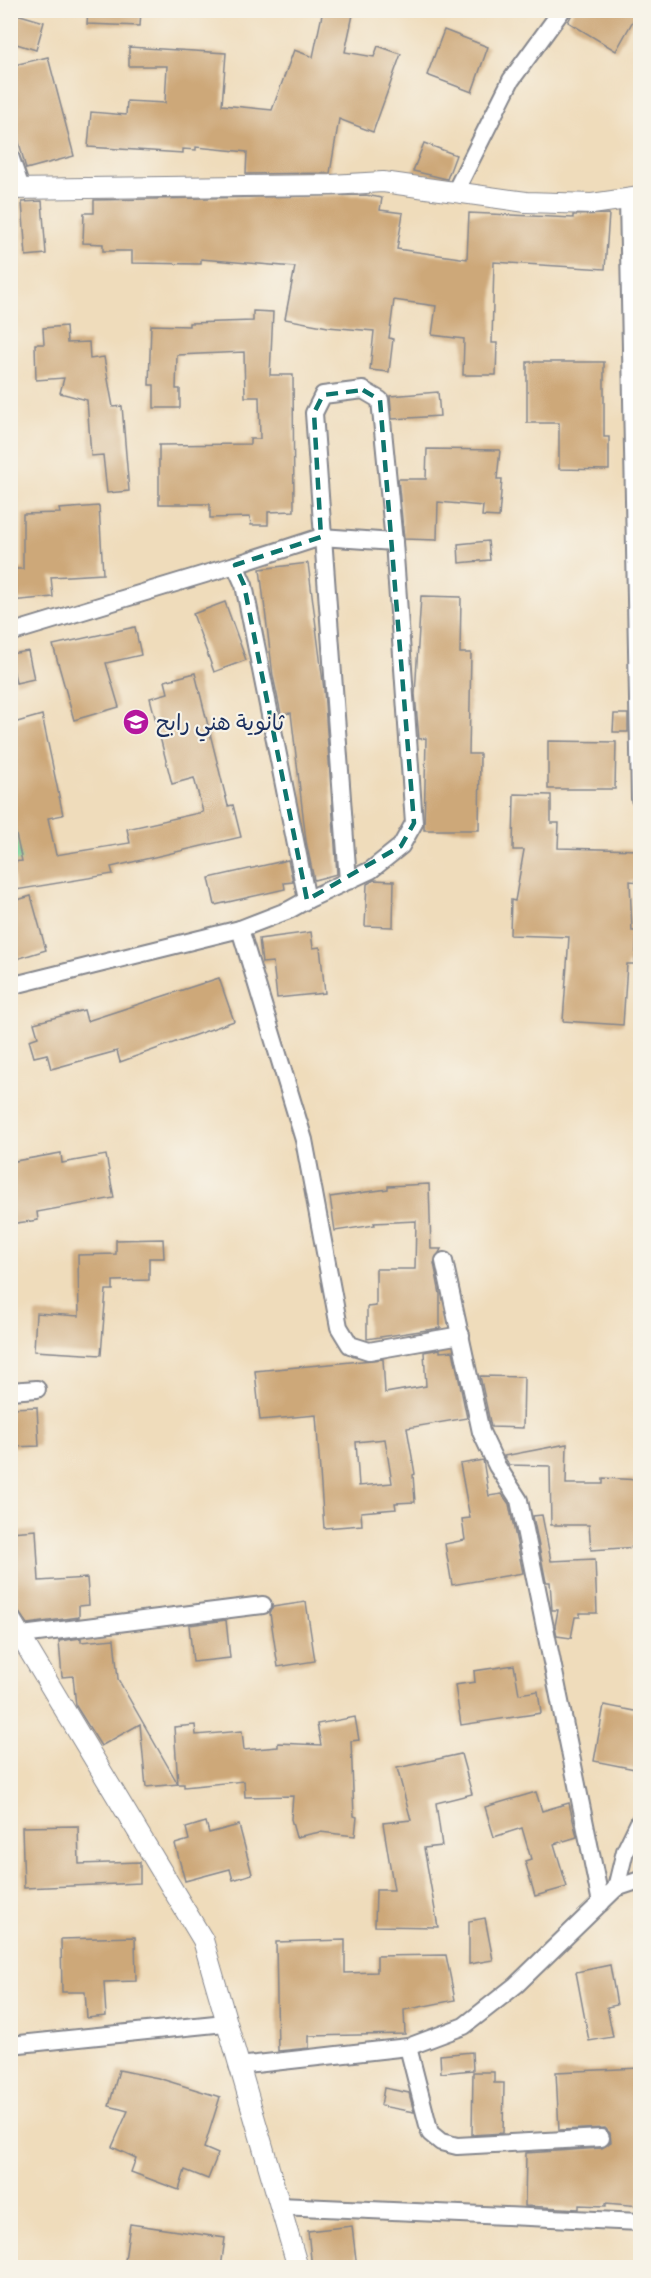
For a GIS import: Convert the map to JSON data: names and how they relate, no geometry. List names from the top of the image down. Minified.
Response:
{"places":{"school or university":["ثانوية هني رابح"]}}
